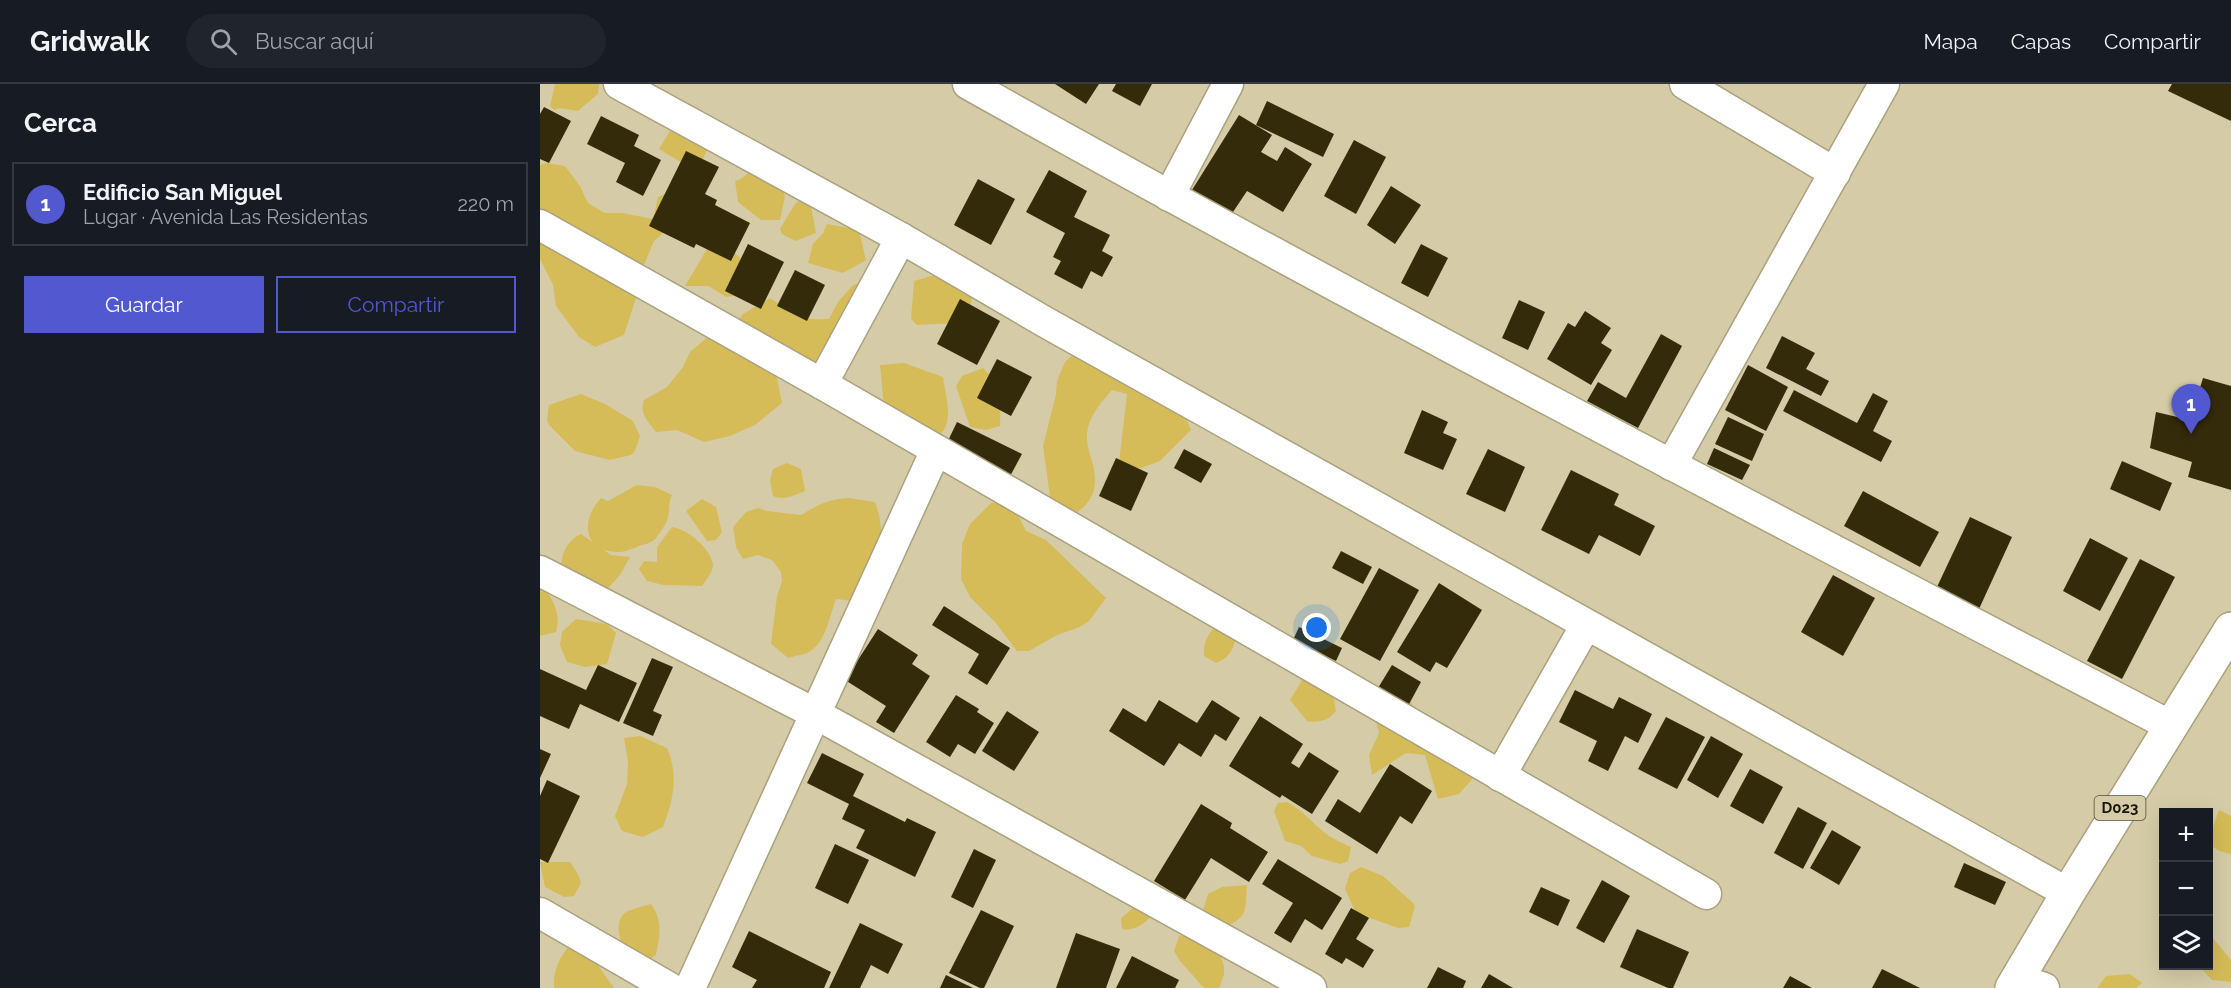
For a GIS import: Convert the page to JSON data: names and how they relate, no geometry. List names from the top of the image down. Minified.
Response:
{"streets":{"main road":["D023"]},"page":{"header":"Gridwalk","search":"Buscar aquí","nav":["Mapa","Capas","Compartir"],"heading":"Cerca","list":[{"mark":"1","name":"Edificio San Miguel","note":"Lugar · Avenida Las Residentas","value":"220 m"}],"buttons":["Guardar","Compartir"],"pins":"1","map_buttons":["+","−"]}}
